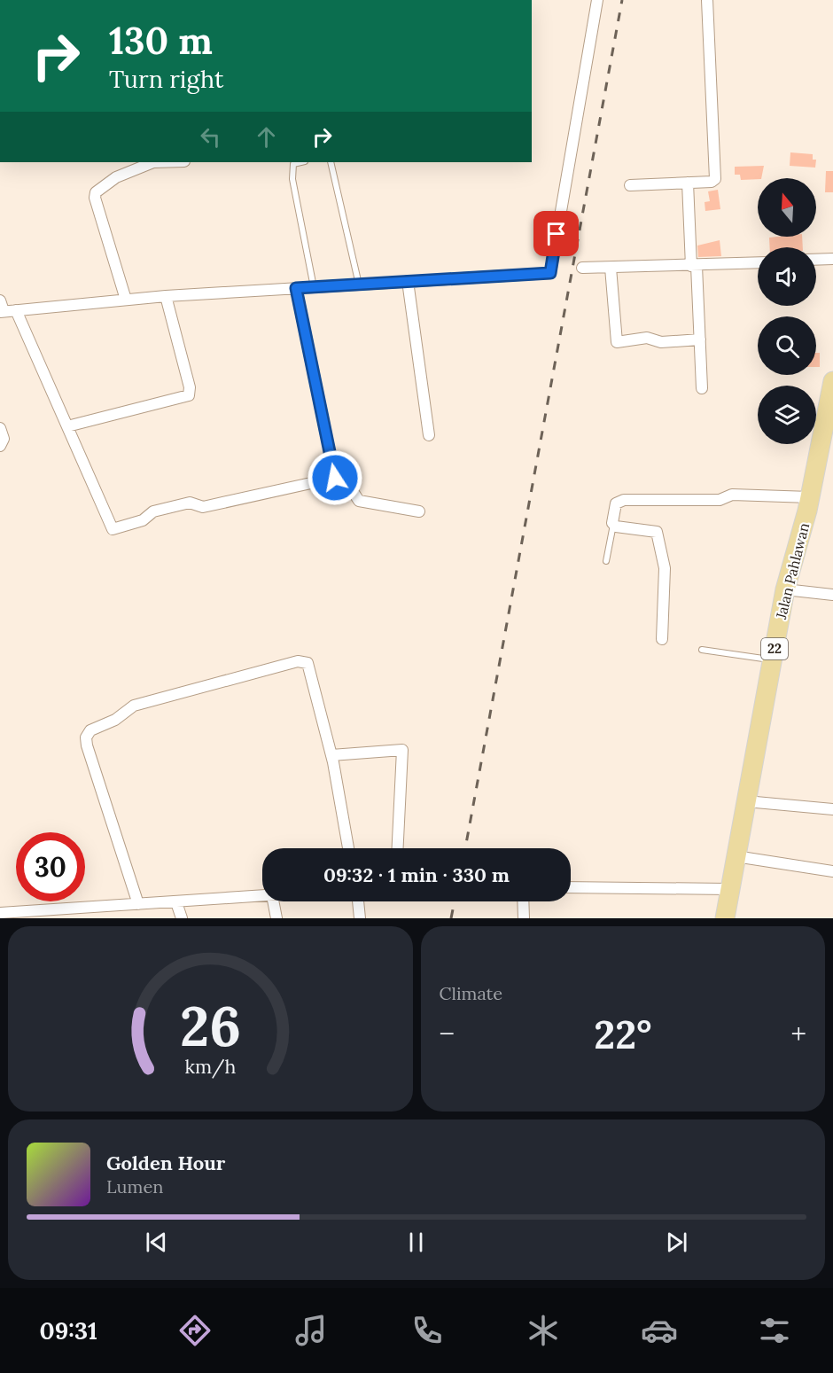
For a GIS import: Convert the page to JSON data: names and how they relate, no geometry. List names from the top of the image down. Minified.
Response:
{"streets":{"highway":["Jalan Pahlawan","22"]},"north":"top","page":{"turn":["130 m","Turn right"],"limit":"30","trip":"09:32 · 1 min · 330 m","tile":"Climate","heat":["−","22°","+"],"song":["Golden Hour","Lumen"],"tabs":"09:31","gauge":["26","km/h"]}}
